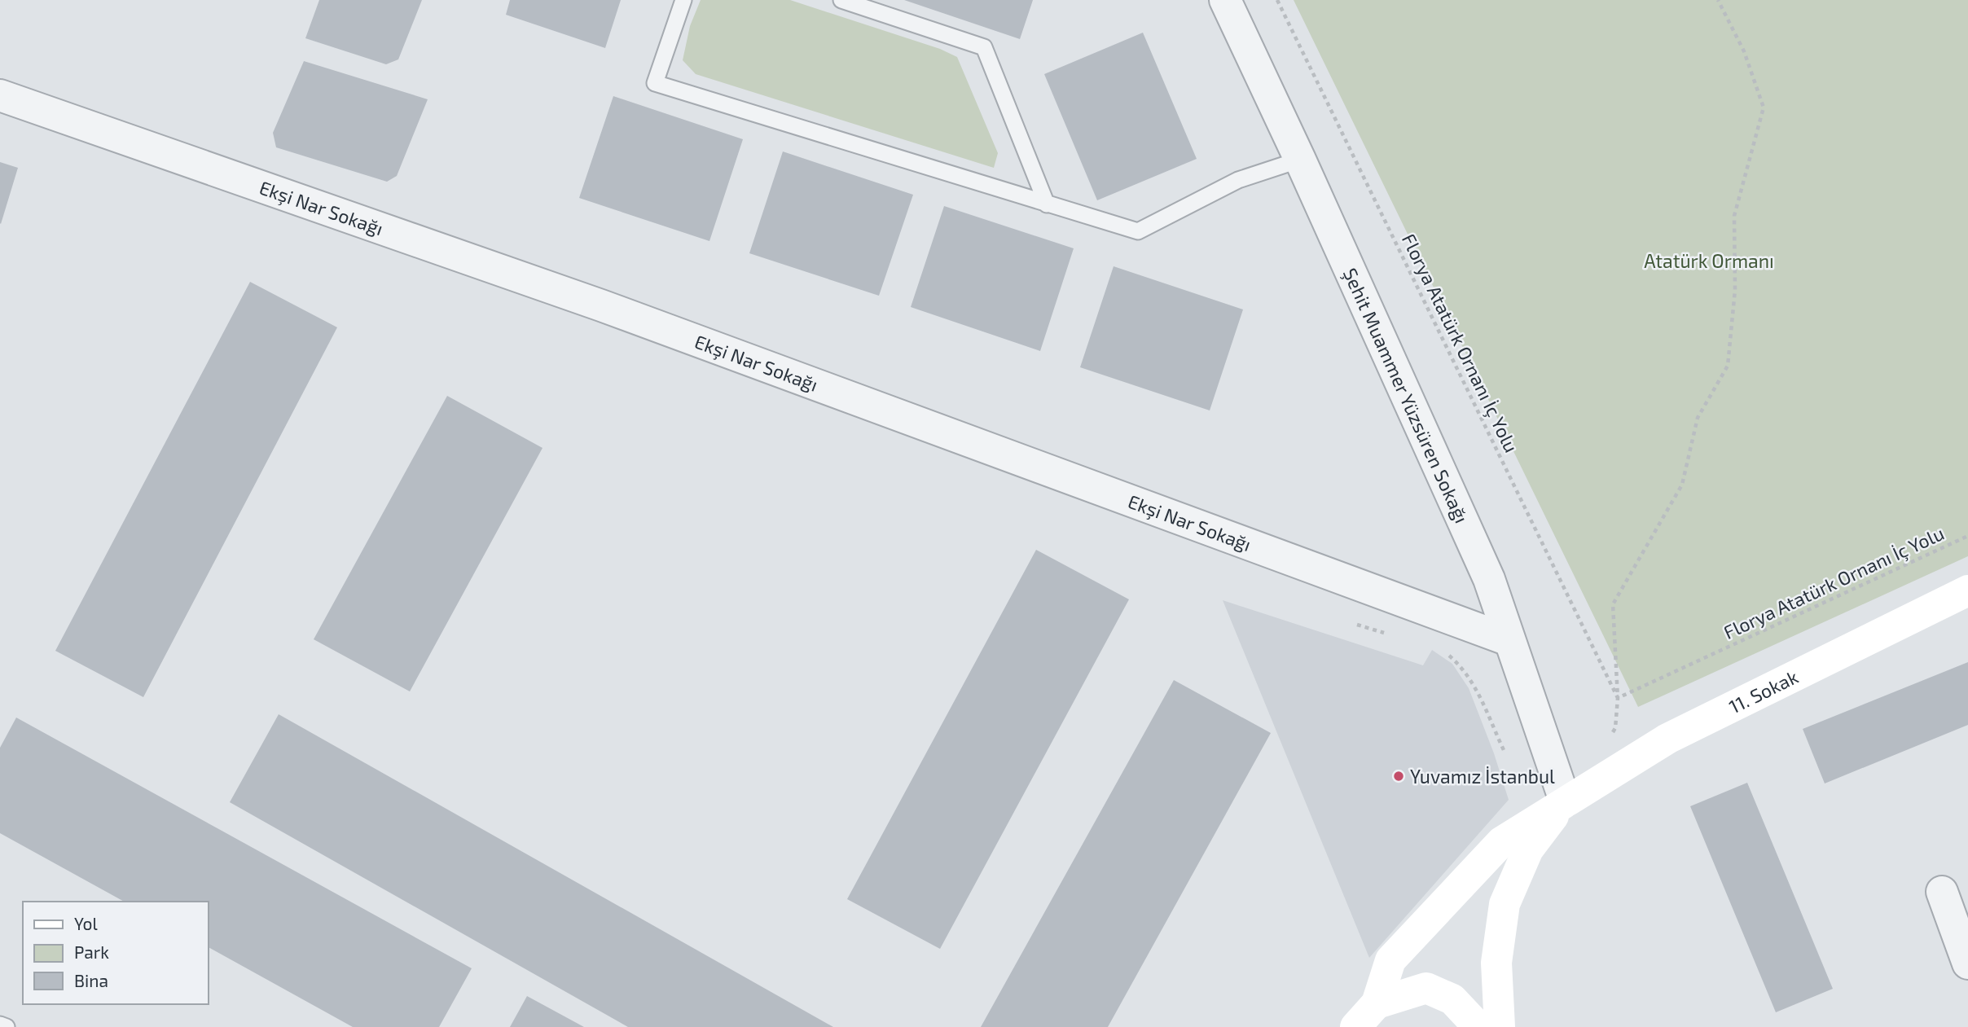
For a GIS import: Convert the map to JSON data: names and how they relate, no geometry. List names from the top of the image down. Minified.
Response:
{"streets":{"street":["Ekşi Nar Sokağı","Şehit Muammer Yüzsüren Sokağı","11. Sokak"],"path":["Florya Atatürk Ornanı İç Yolu"]},"crossings":[["Ekşi Nar Sokağı","Şehit Muammer Yüzsüren Sokağı"],["Şehit Muammer Yüzsüren Sokağı","11. Sokak"]],"parks":["Atatürk Ormanı"],"places":["Yuvamız İstanbul"],"legend":["Yol","Park","Bina"]}
